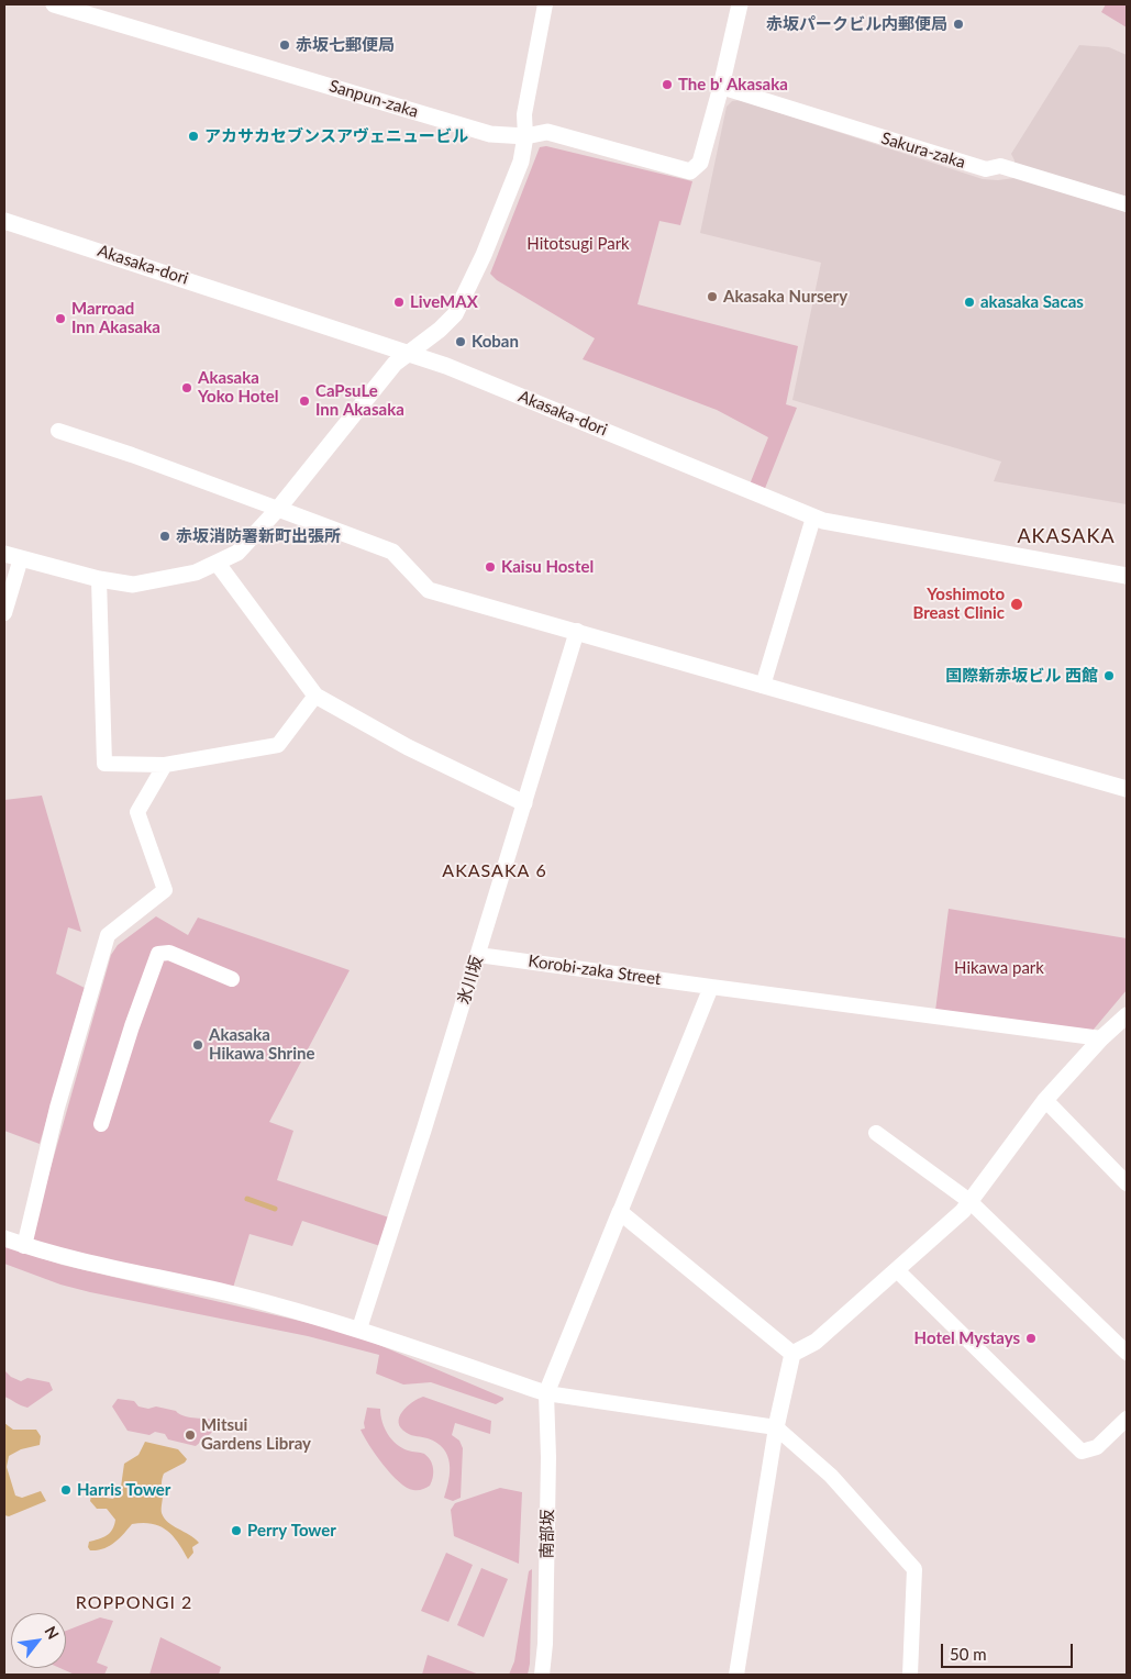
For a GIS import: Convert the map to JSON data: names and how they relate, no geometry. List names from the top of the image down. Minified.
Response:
{"streets":{"street":["Sanpun-zaka","Sakura-zaka","Akasaka-dori","Korobi-zaka Street","氷川坂","南部坂"]},"crossings":[["Sanpun-zaka","Sakura-zaka"],["Korobi-zaka Street","氷川坂"]],"districts":["AKASAKA","AKASAKA 6","ROPPONGI 2"],"parks":["Hitotsugi Park","Hikawa park"],"places":["赤坂パークビル内郵便局","赤坂七郵便局","The b' Akasaka","アカサカセブンスアヴェニュービル","Akasaka Nursery","LiveMAX","akasaka Sacas","Marroad Inn Akasaka","Koban","Akasaka Yoko Hotel","CaPsuLe Inn Akasaka","赤坂消防署新町出張所","Kaisu Hostel","Yoshimoto Breast Clinic","国際新赤坂ビル 西館","Akasaka Hikawa Shrine","Hotel Mystays","Mitsui Gardens Libray","Harris Tower","Perry Tower"],"scale_bar":"50 m","north":"top right"}
